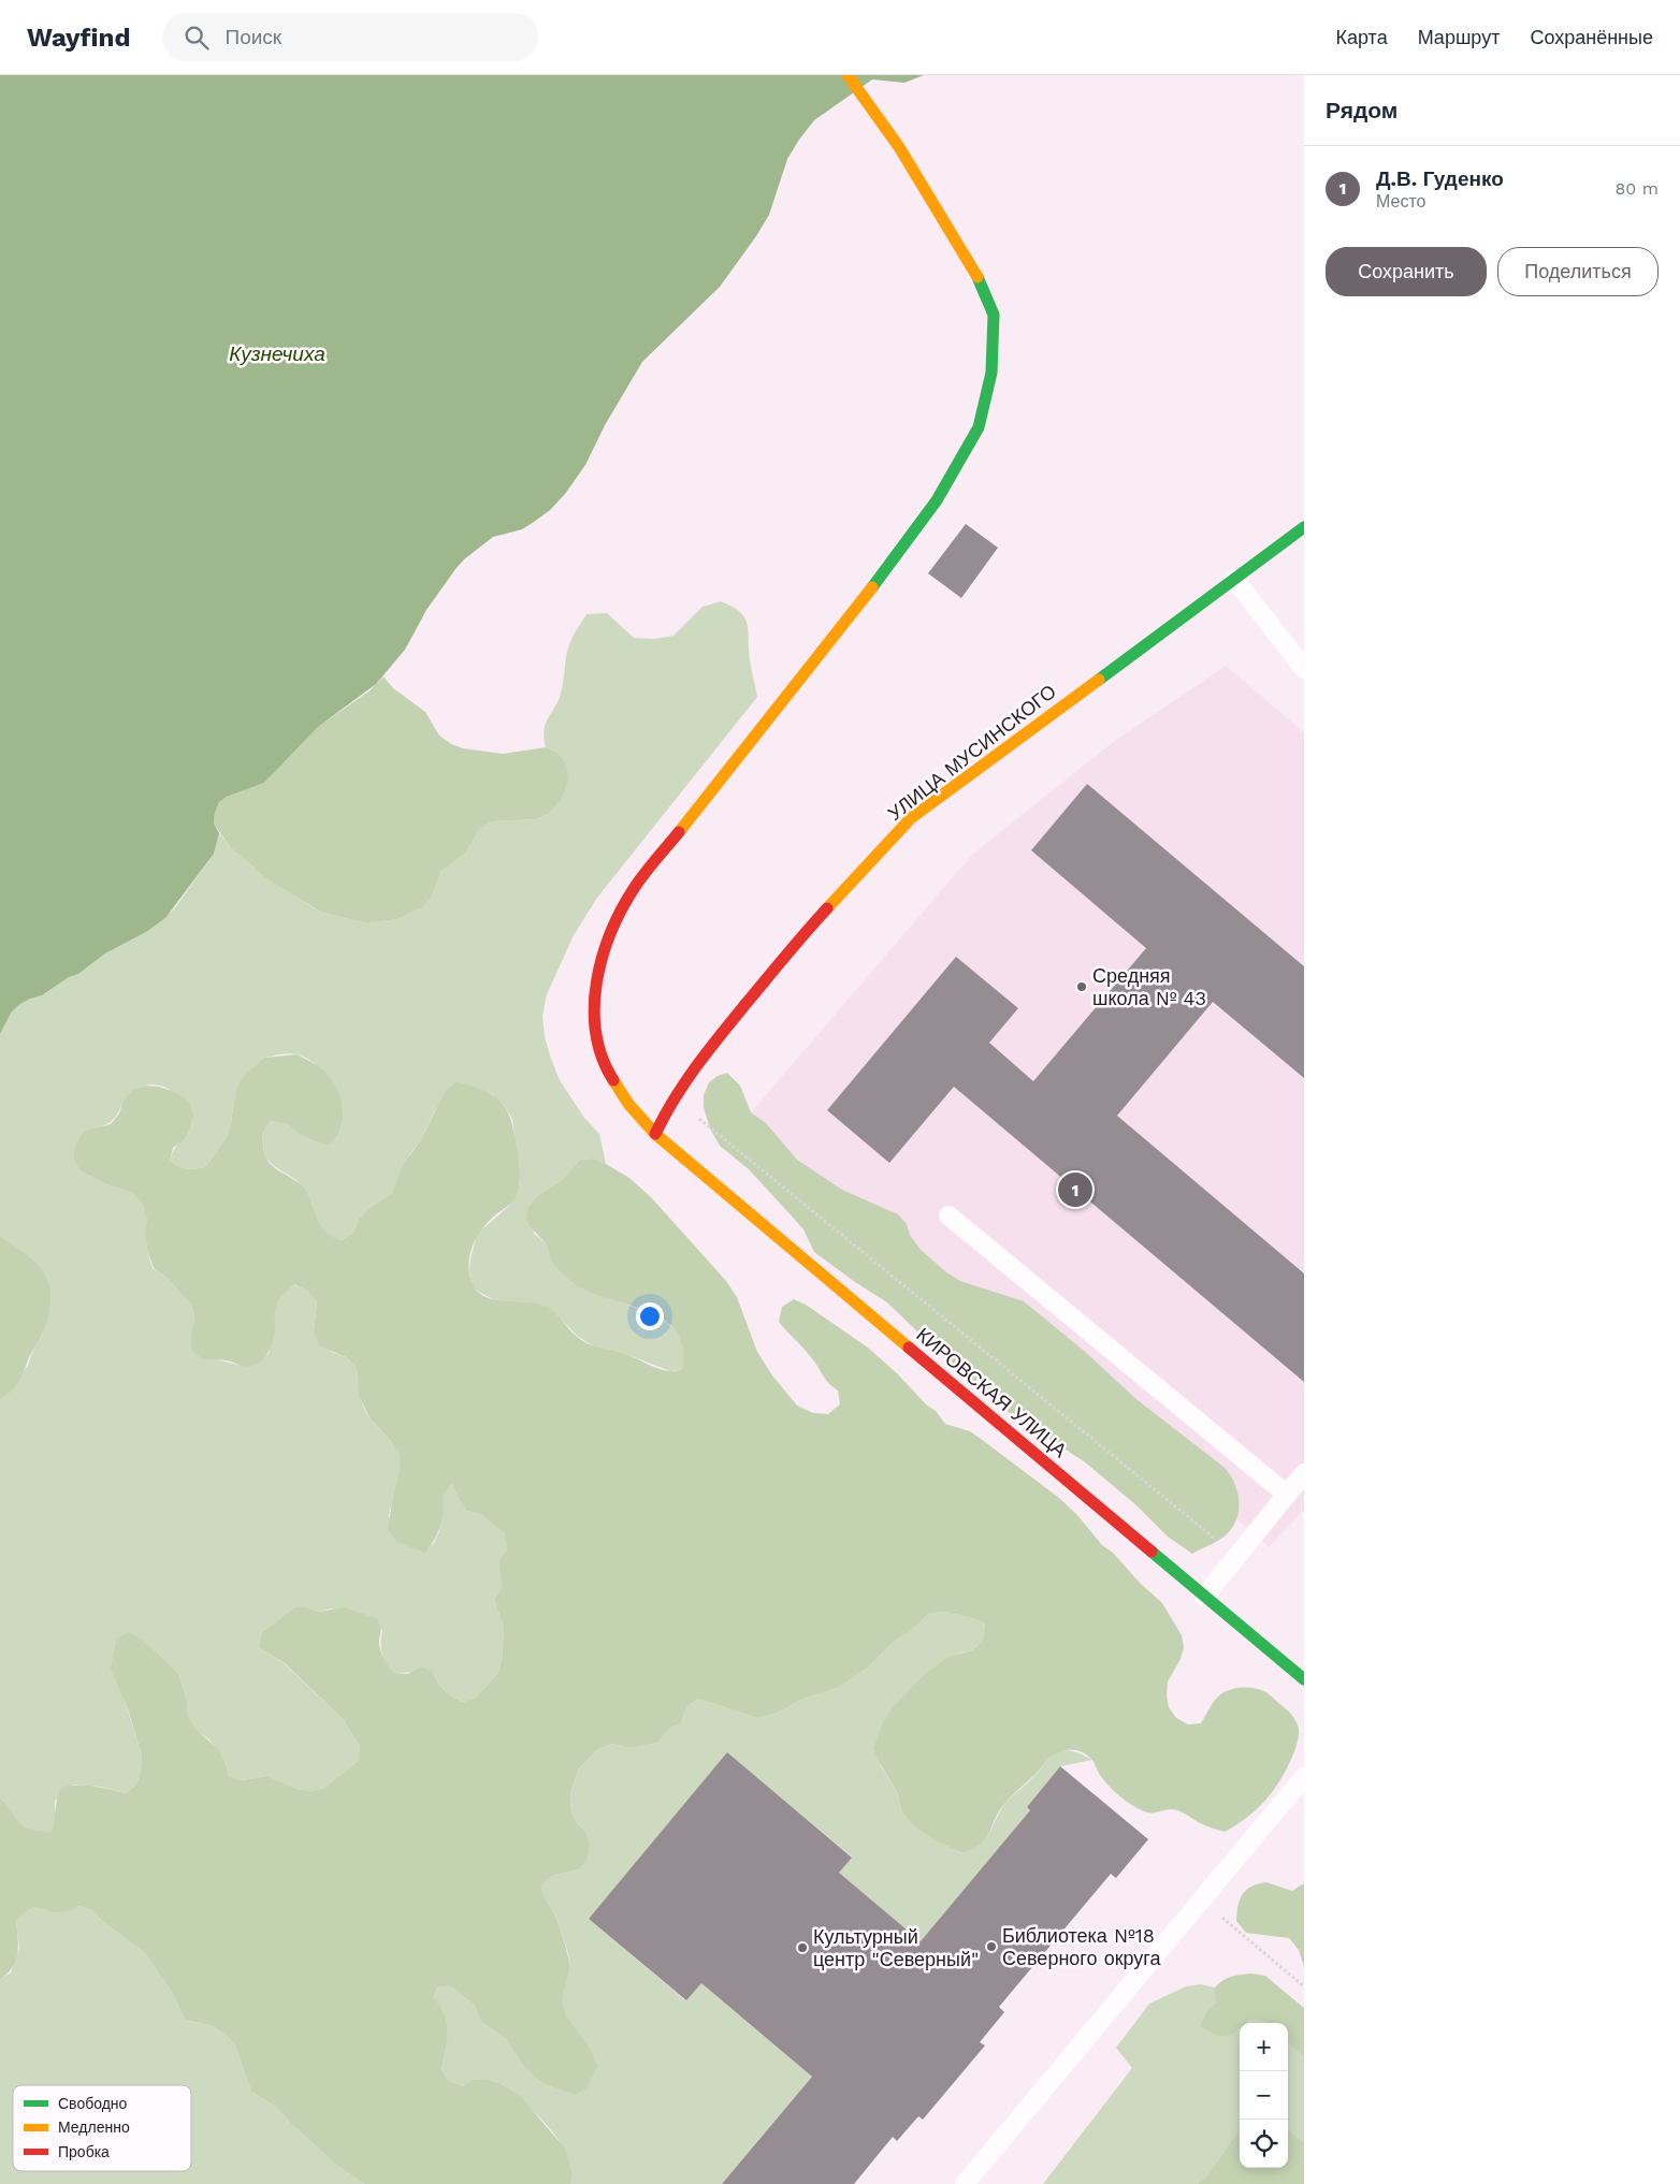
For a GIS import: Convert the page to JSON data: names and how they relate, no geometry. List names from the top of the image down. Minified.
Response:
{"streets":{"street":["УЛИЦА МУСИНСКОГО","КИРОВСКАЯ УЛИЦА"]},"crossings":[["УЛИЦА МУСИНСКОГО","КИРОВСКАЯ УЛИЦА"]],"water":["Кузнечиха"],"places":["Средняя школа № 43","Библиотека №18 Северного округа","Культурный центр \"Северный\""],"legend":["Свободно","Медленно","Пробка"],"page":{"header":"Wayfind","search":"Поиск","nav":["Карта","Маршрут","Сохранённые"],"heading":"Рядом","list":[{"mark":"1","name":"Д.В. Гуденко","note":"Место","value":"80 m"}],"buttons":["Сохранить","Поделиться"],"pins":"1","map_buttons":["+","−"]}}
